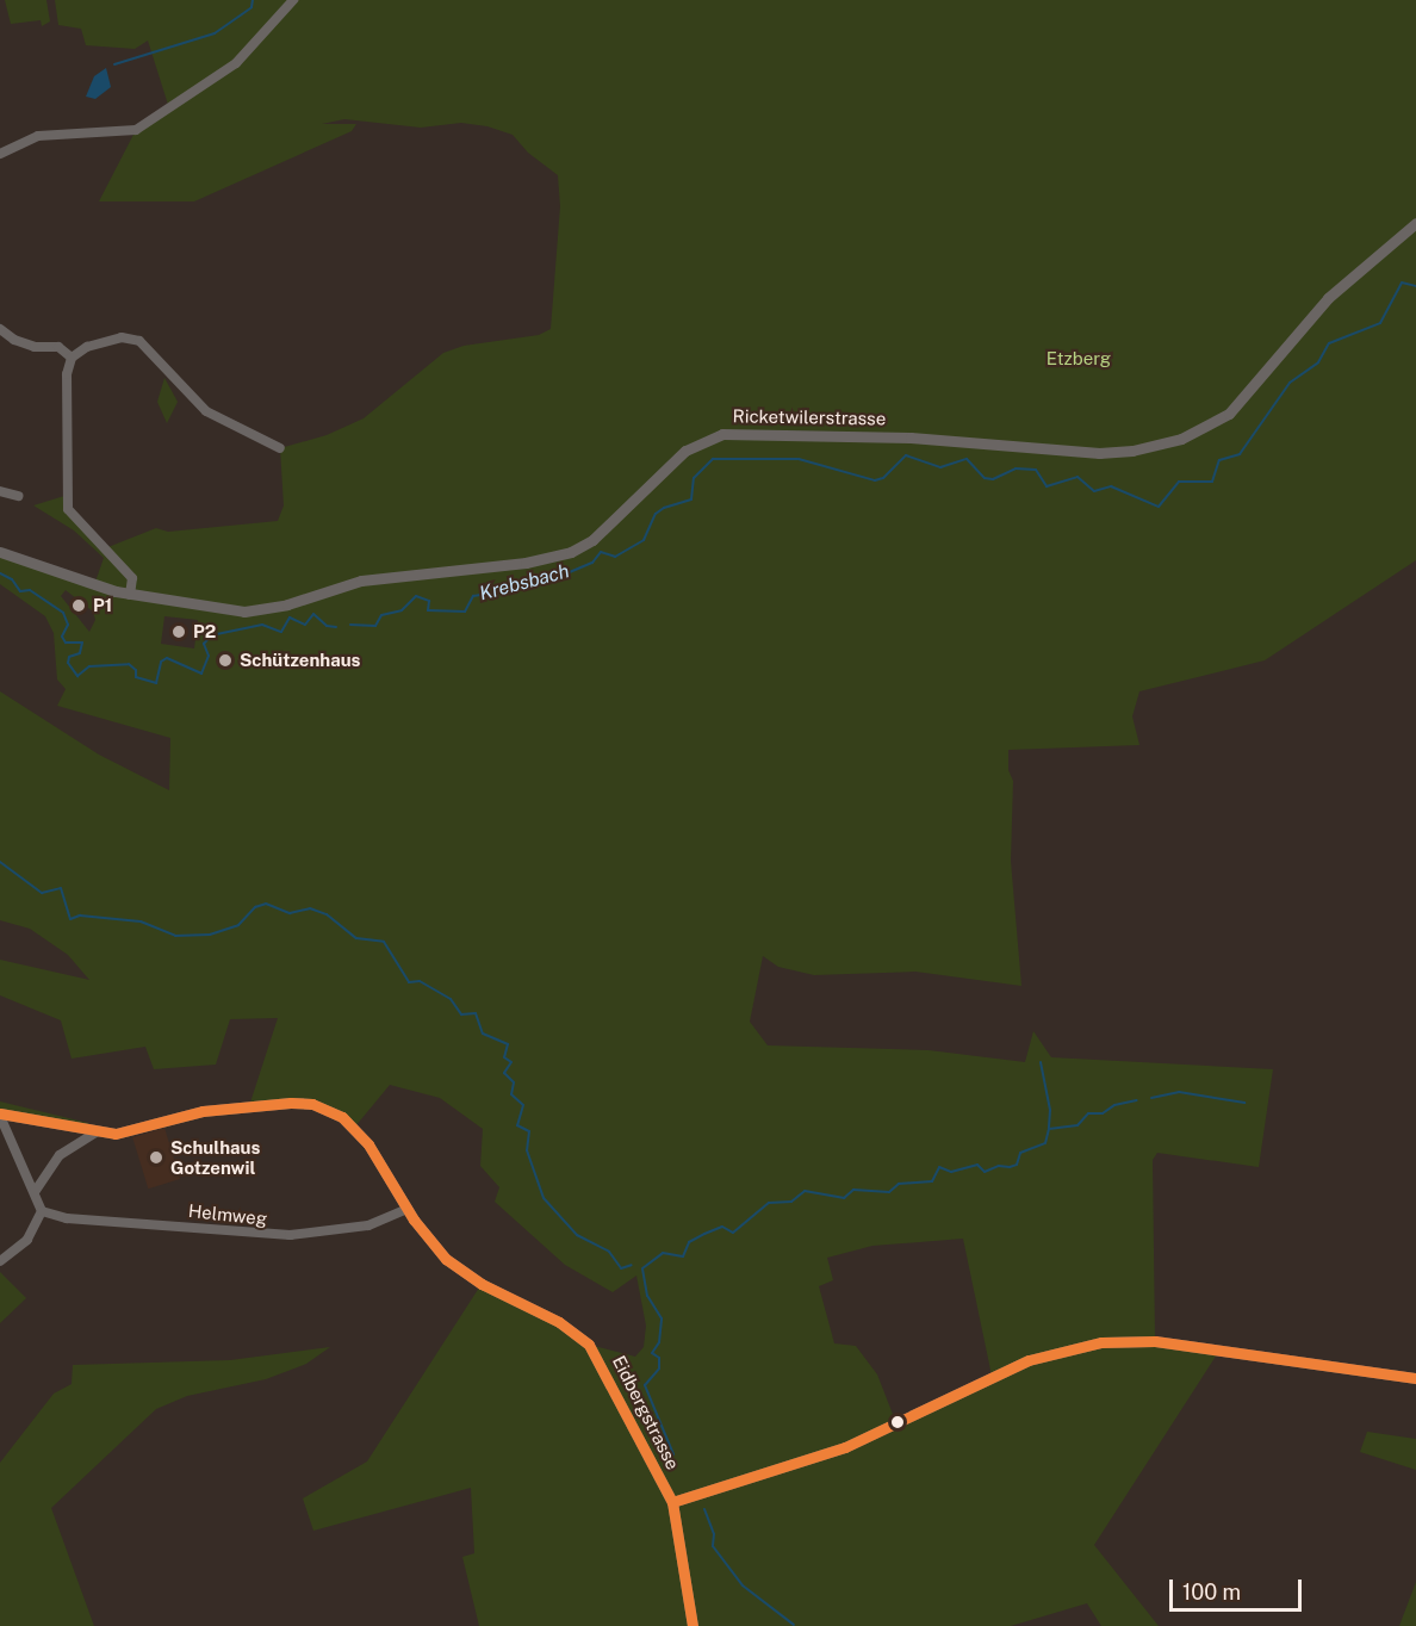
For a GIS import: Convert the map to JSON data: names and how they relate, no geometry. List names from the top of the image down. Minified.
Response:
{"streets":{"street":["Ricketwilerstrasse","Helmweg","Eidbergstrasse"]},"crossings":[["Helmweg","Eidbergstrasse"]],"water":["Krebsbach"],"parks":["Etzberg"],"places":["P1","P2","Schützenhaus","Schulhaus Gotzenwil"],"scale_bar":"100 m"}
